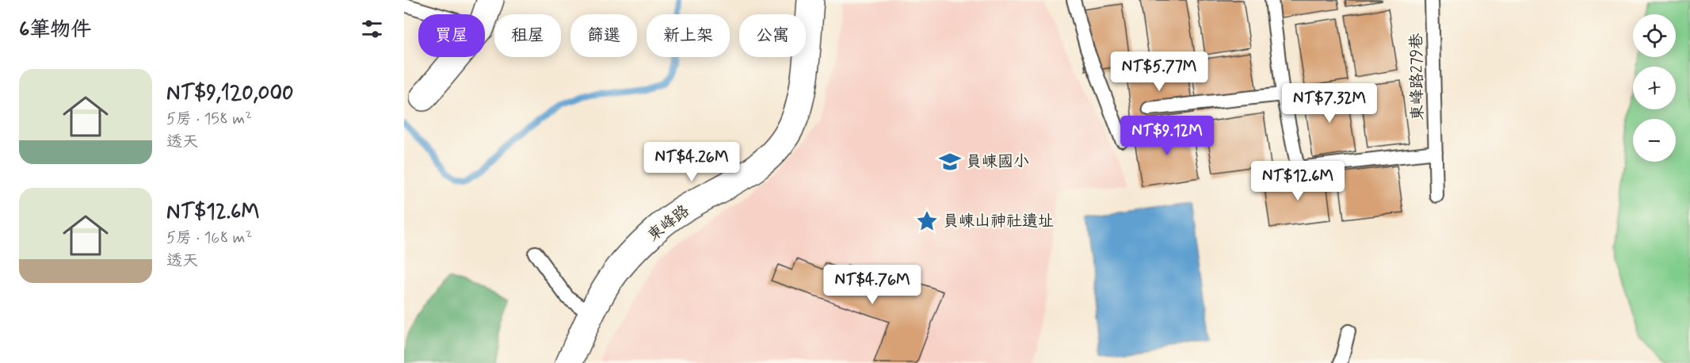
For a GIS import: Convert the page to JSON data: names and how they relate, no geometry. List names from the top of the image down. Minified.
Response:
{"streets":{"main road":["東峰路"],"lane":["東峰路279巷"]},"places":{"school or university":["員崠國小"],"place":["員崠山神社遺址"]},"page":{"heading":"6筆物件","map_buttons":["+","−"],"chip":["買屋","租屋","篩選","新上架","公寓"],"price":["NT$5.77M","NT$7.32M","NT$9.12M","NT$4.26M","NT$12.6M","NT$4.76M"],"list":[{"name":"NT$9,120,000","note":"5房 · 158 m² · 透天"},{"name":"NT$12.6M","note":"5房 · 168 m² · 透天"}]}}
